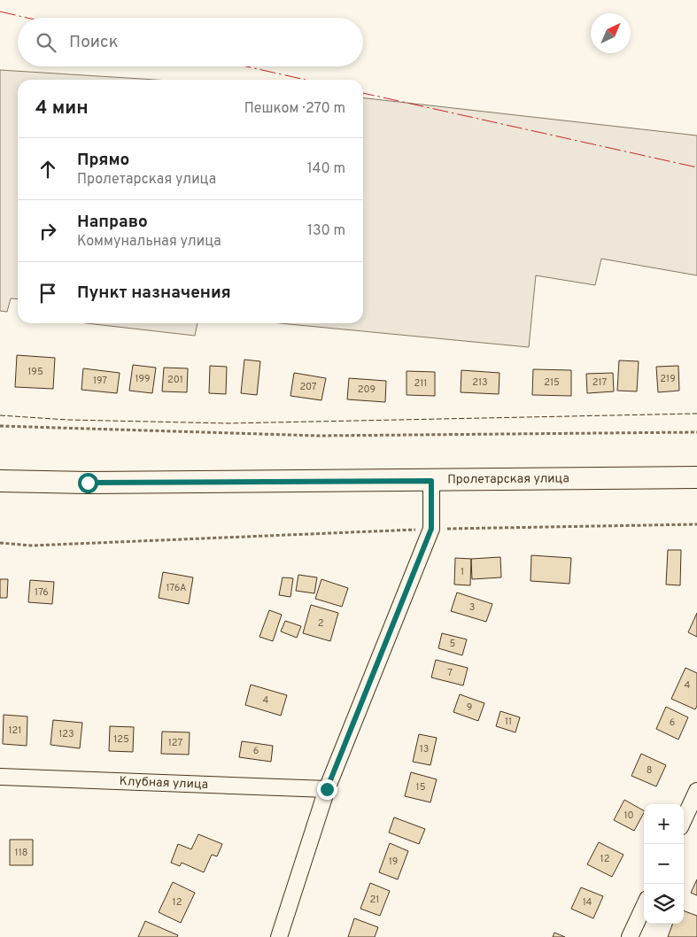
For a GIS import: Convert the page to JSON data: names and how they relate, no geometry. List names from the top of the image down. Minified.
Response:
{"streets":{"main road":["Пролетарская улица"],"street":["Клубная улица"]},"house_numbers":["195","199","219","201","197","213","215","217","211","207","209","1","176А","176","3","2","5","7","4","4","9","11","6","121","123","125","127","13","6","8","15","10","118","12","19","21","12","14"],"north":"top right","page":{"search":"Поиск","heading":["4 мин","Пешком · 270 m"],"list":[["Прямо","Пролетарская улица","140 m"],["Направо","Коммунальная улица","130 m"],"Пункт назначения"],"map_buttons":["+","−"]}}
